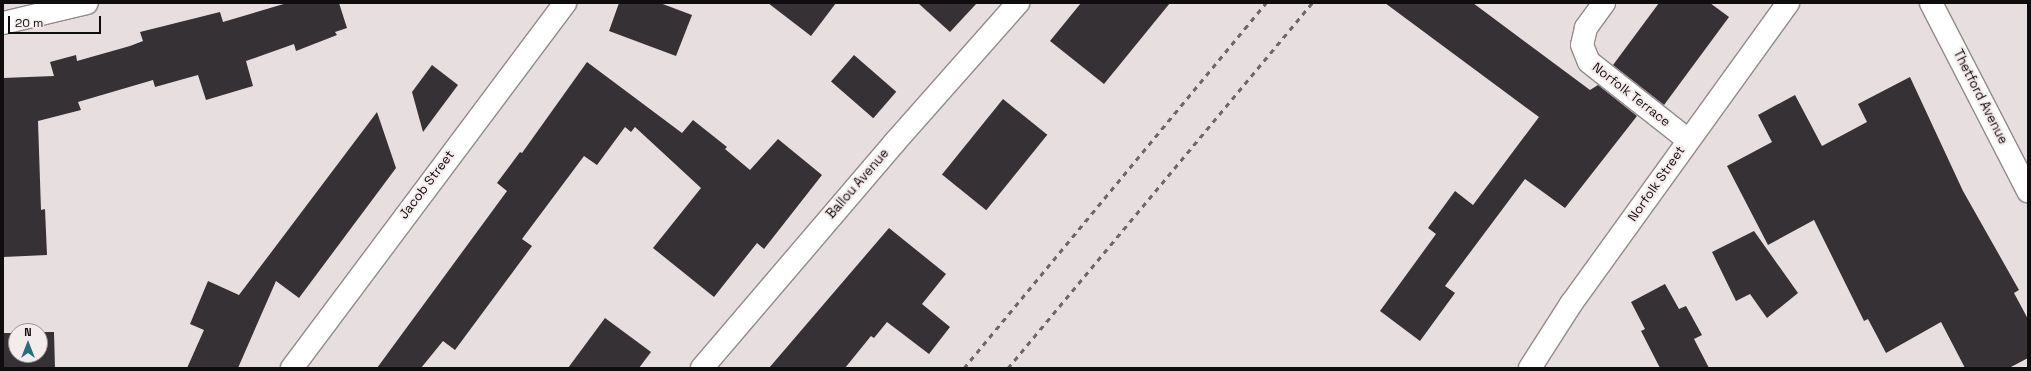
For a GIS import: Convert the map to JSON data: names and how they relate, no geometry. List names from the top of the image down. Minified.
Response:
{"streets":{"street":["Norfolk Terrace","Thetford Avenue","Ballou Avenue","Norfolk Street","Jacob Street"]},"crossings":[["Norfolk Terrace","Norfolk Street"]],"scale_bar":"20 m","north":"top"}
